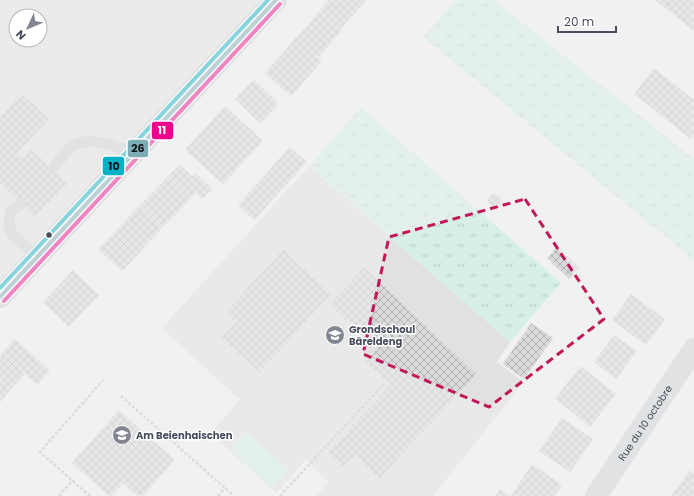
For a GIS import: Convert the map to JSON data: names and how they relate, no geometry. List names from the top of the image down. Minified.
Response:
{"streets":{"street":["Rue du 10 octobre"]},"places":{"school or university":["Grondschoul Bäreldeng","Am Beienhaischen"]},"lines":["transit line 26","transit line 10","transit line 11"],"scale_bar":"20 m","north":"bottom left"}
